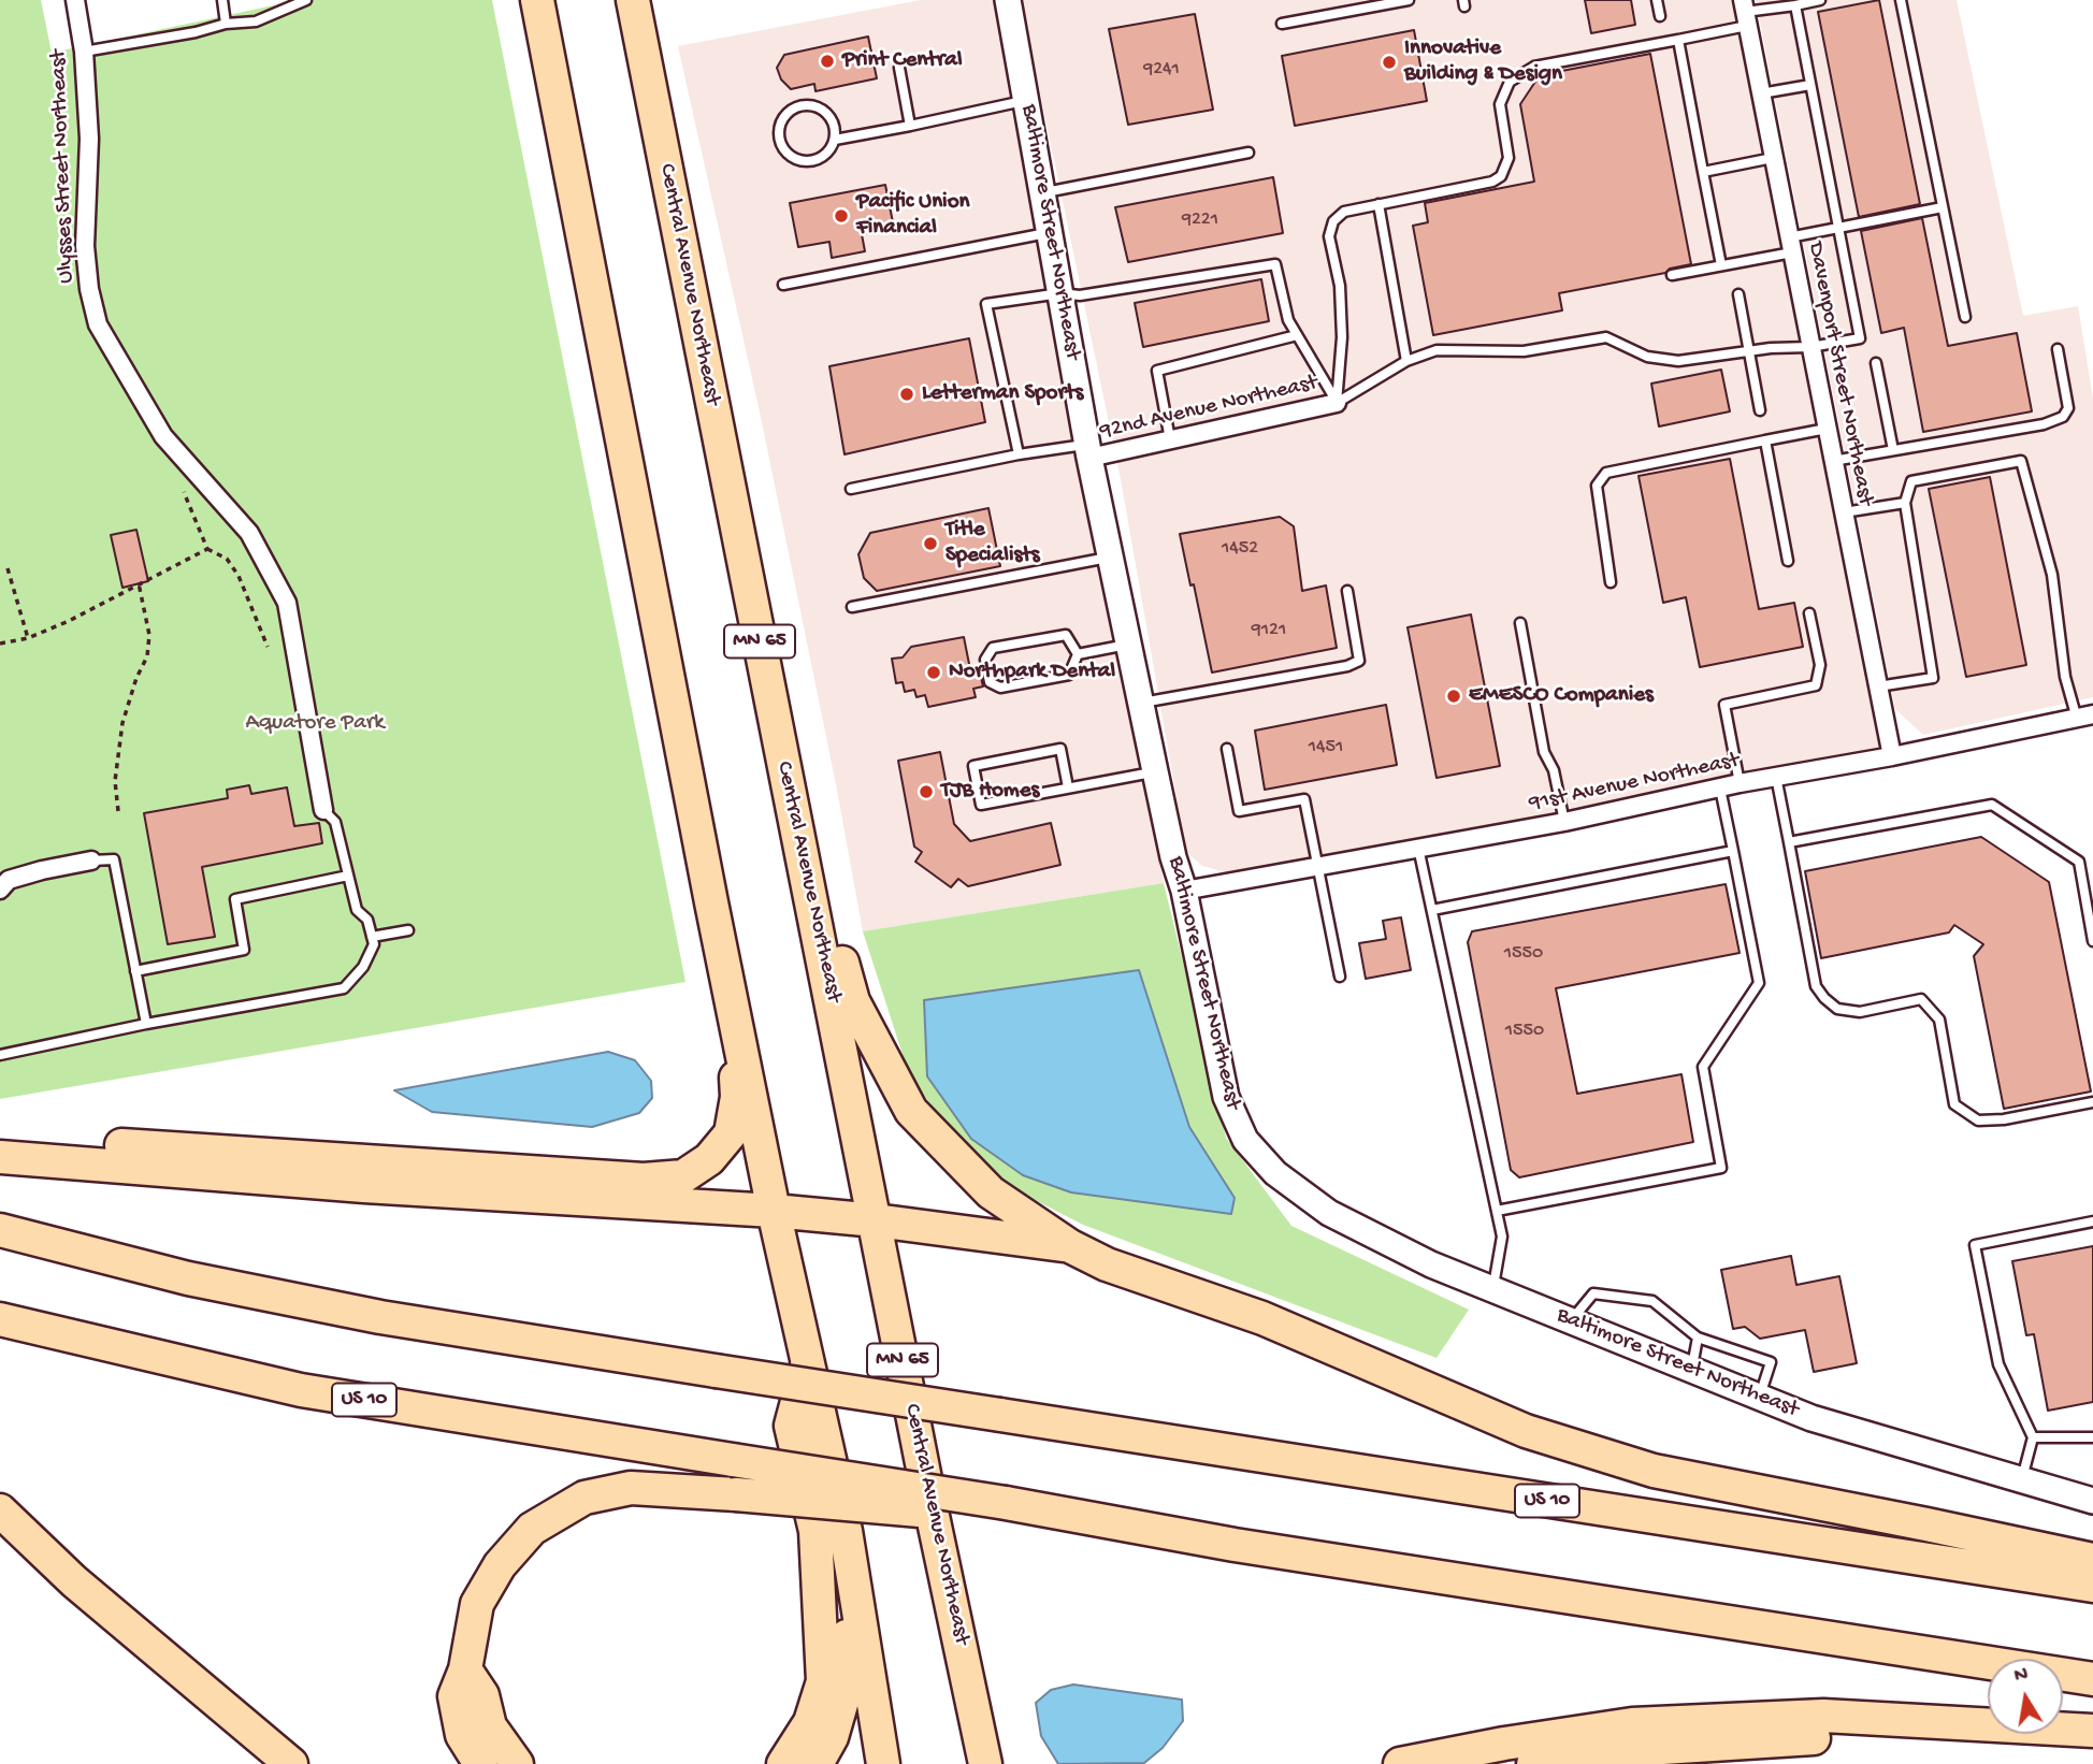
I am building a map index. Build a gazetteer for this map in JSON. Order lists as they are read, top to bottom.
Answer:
{
  "streets": {
    "highway": ["Central Avenue Northeast", "MN 65", "US 10"],
    "street": [
      "Ulysses Street Northeast",
      "Baltimore Street Northeast",
      "Davenport Street Northeast",
      "92nd Avenue Northeast",
      "91st Avenue Northeast"
    ]
  },
  "crossings": [
    ["Baltimore Street Northeast", "92nd Avenue Northeast"],
    ["Baltimore Street Northeast", "91st Avenue Northeast"],
    ["Davenport Street Northeast", "91st Avenue Northeast"]
  ],
  "parks": ["Aquatore Park"],
  "places": [
    "Print Central",
    "Innovative Building & Design",
    "Pacific Union Financial",
    "Letterman Sports",
    "Title Specialists",
    "Northpark Dental",
    "EMESCO Companies",
    "TJB Homes"
  ],
  "house_numbers": [
    "9241",
    "9221",
    "1452",
    "9121",
    "1451",
    "1550",
    "1550"
  ],
  "north": "top"
}
